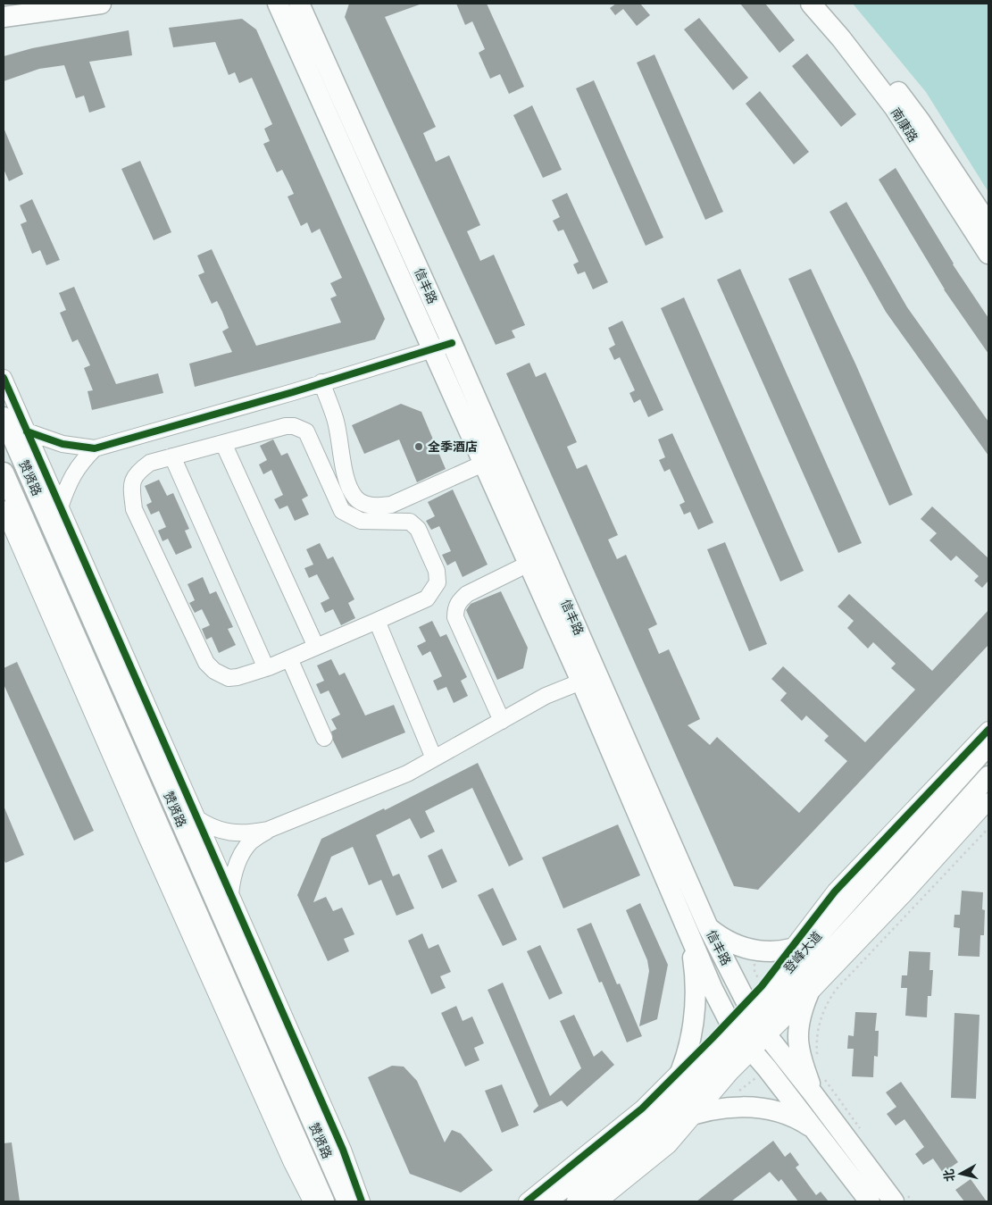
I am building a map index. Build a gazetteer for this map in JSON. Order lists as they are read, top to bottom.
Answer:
{
  "streets": {
    "main road": [
      "南康路",
      "信丰路",
      "赞贤路",
      "登峰大道"
    ]
  },
  "crossings": [
    ["信丰路", "登峰大道"]
  ],
  "places": ["全季酒店"],
  "north": "left"
}
